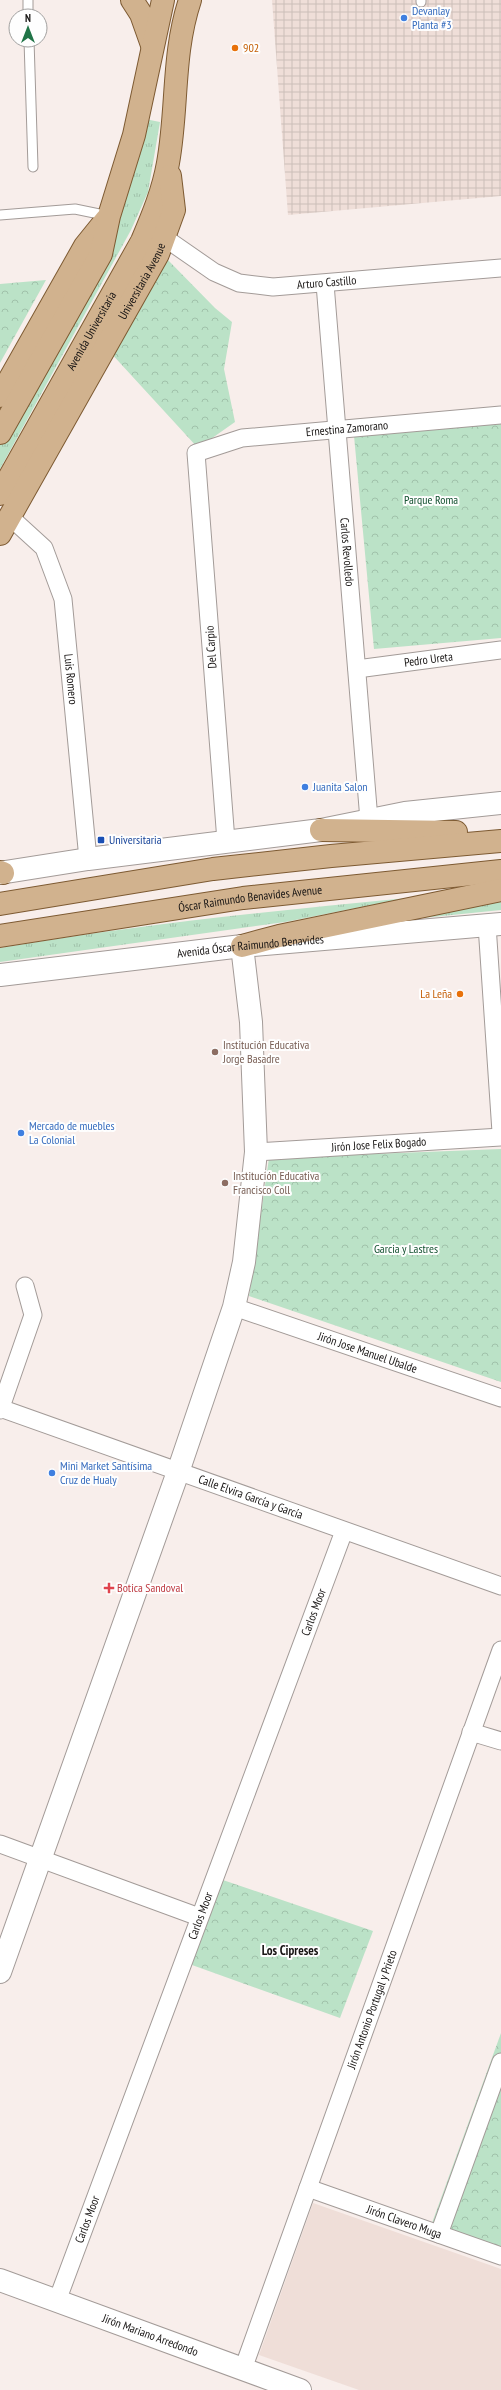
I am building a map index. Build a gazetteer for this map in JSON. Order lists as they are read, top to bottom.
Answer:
{
  "streets": {
    "main road": ["Universitaria Avenue", "Avenida Universitaria", "Óscar Raimundo Benavides Avenue"],
    "street": [
      "Arturo Castillo",
      "Ernestina Zamorano",
      "Carlos Revolledo",
      "Del Carpio",
      "Pedro Ureta",
      "Luis Romero",
      "Avenida Óscar Raimundo Benavides",
      "Jirón Jose Felix Bogado",
      "Jirón Jose Manuel Ubalde",
      "Calle Elvira García y García",
      "Carlos Moor",
      "Jirón Antonio Portugal y Prieto",
      "Jirón Clavero Muga",
      "Jirón Mariano Arredondo"
    ]
  },
  "crossings": [
    ["Universitaria Avenue", "Arturo Castillo"],
    ["Universitaria Avenue", "Avenida Universitaria"],
    ["Universitaria Avenue", "Luis Romero"],
    ["Arturo Castillo", "Carlos Revolledo"],
    ["Ernestina Zamorano", "Carlos Revolledo"],
    ["Ernestina Zamorano", "Del Carpio"],
    ["Carlos Revolledo", "Pedro Ureta"],
    ["Calle Elvira García y García", "Carlos Moor"],
    ["Carlos Moor", "Jirón Mariano Arredondo"],
    ["Jirón Antonio Portugal y Prieto", "Jirón Clavero Muga"],
    ["Jirón Antonio Portugal y Prieto", "Jirón Mariano Arredondo"]
  ],
  "districts": ["Los Cipreses"],
  "parks": ["Parque Roma", "Garcia y Lastres"],
  "places": {
    "other": [
      "Devanlay Planta #3",
      "902",
      "Juanita Salon",
      "La Leña",
      "Institución Educativa Jorge Basadre",
      "Mercado de muebles La Colonial",
      "Institución Educativa Francisco Coll",
      "Mini Market Santísima Cruz de Hualy"
    ],
    "transit": ["Universitaria"],
    "health": ["Botica Sandoval"]
  },
  "north": "top"
}
